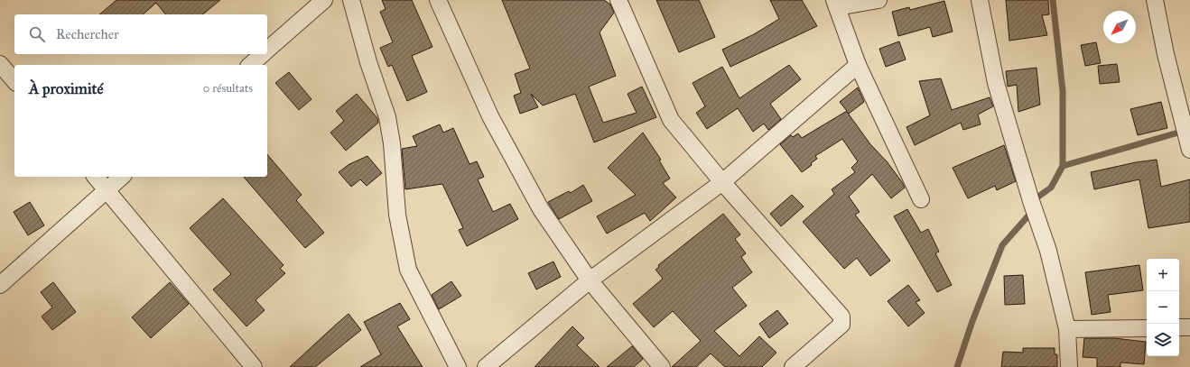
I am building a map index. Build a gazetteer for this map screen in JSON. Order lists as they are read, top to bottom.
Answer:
{
  "north": "bottom left",
  "page": {
    "search": "Rechercher",
    "heading": ["À proximité", "0 résultats"],
    "map_buttons": ["+", "−"]
  }
}
